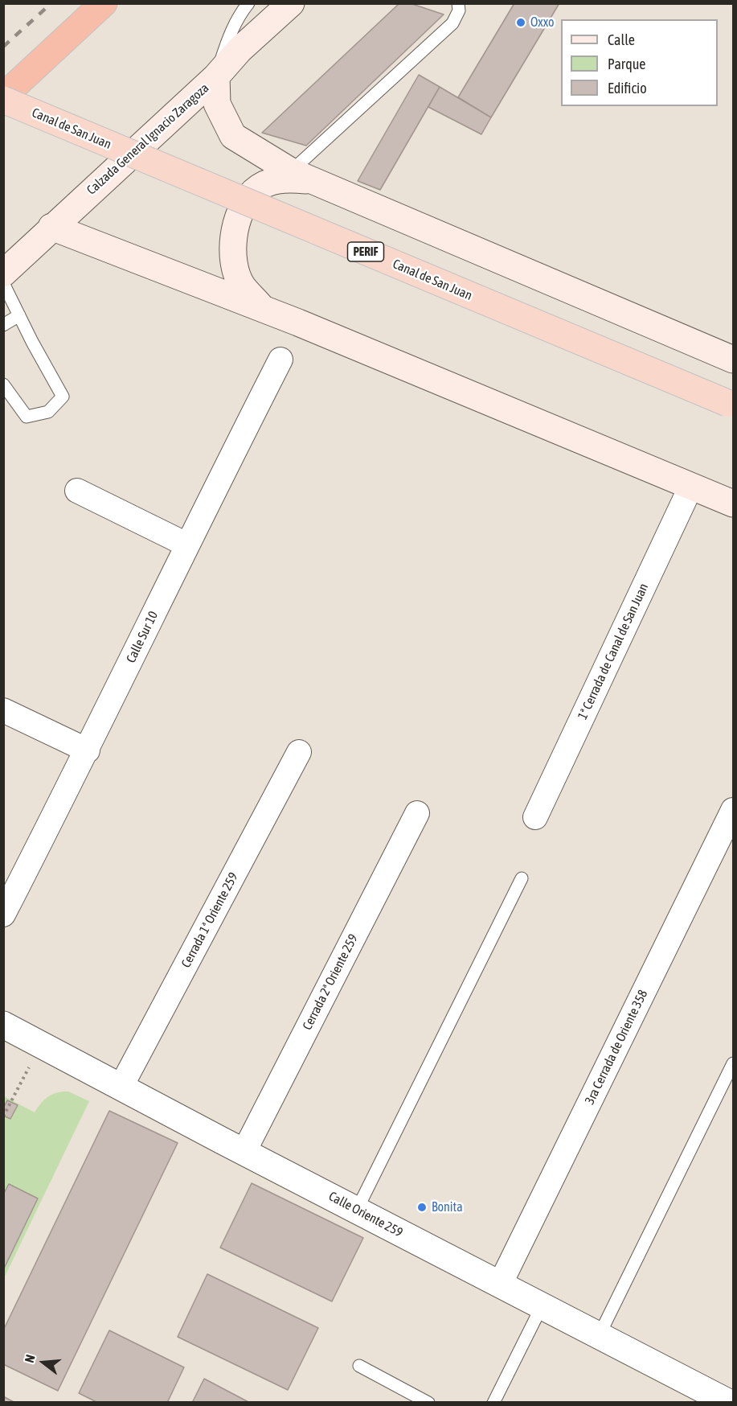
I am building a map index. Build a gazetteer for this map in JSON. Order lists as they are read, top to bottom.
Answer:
{
  "streets": {
    "main road": ["Canal de San Juan", "Calzada General Ignacio Zaragoza", "PERIF"],
    "street": [
      "Calle Sur 10",
      "1ª Cerrada de Canal de San Juan",
      "Cerrada 1ª Oriente 259",
      "Cerrada 2ª Oriente 259",
      "3ra Cerrada de Oriente 358",
      "Calle Oriente 259"
    ]
  },
  "crossings": [
    ["Cerrada 1ª Oriente 259", "Calle Oriente 259"],
    ["Cerrada 2ª Oriente 259", "Calle Oriente 259"],
    ["3ra Cerrada de Oriente 358", "Calle Oriente 259"]
  ],
  "places": ["Oxxo", "Bonita"],
  "legend": ["Calle", "Parque", "Edificio"],
  "north": "left"
}
